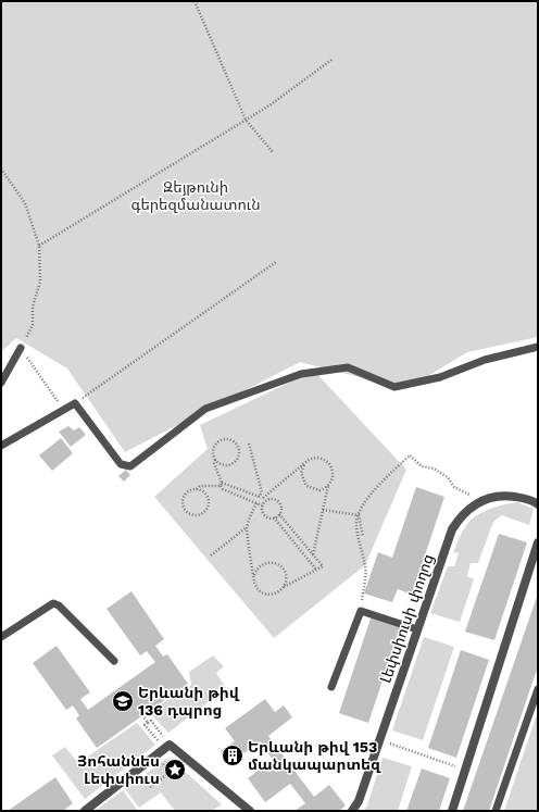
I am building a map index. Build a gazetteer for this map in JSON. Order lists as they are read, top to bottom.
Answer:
{
  "streets": {
    "street": ["Լեփսիուսի փողոց"]
  },
  "parks": ["Զեյթունի գերեզմանատուն"],
  "places": {
    "school or university": ["Երևանի թիվ 136 դպրոց"],
    "building": ["Երևանի թիվ 153 մանկապարտեզ"],
    "place": ["Յոհաննես Լեփսիուս"]
  }
}
